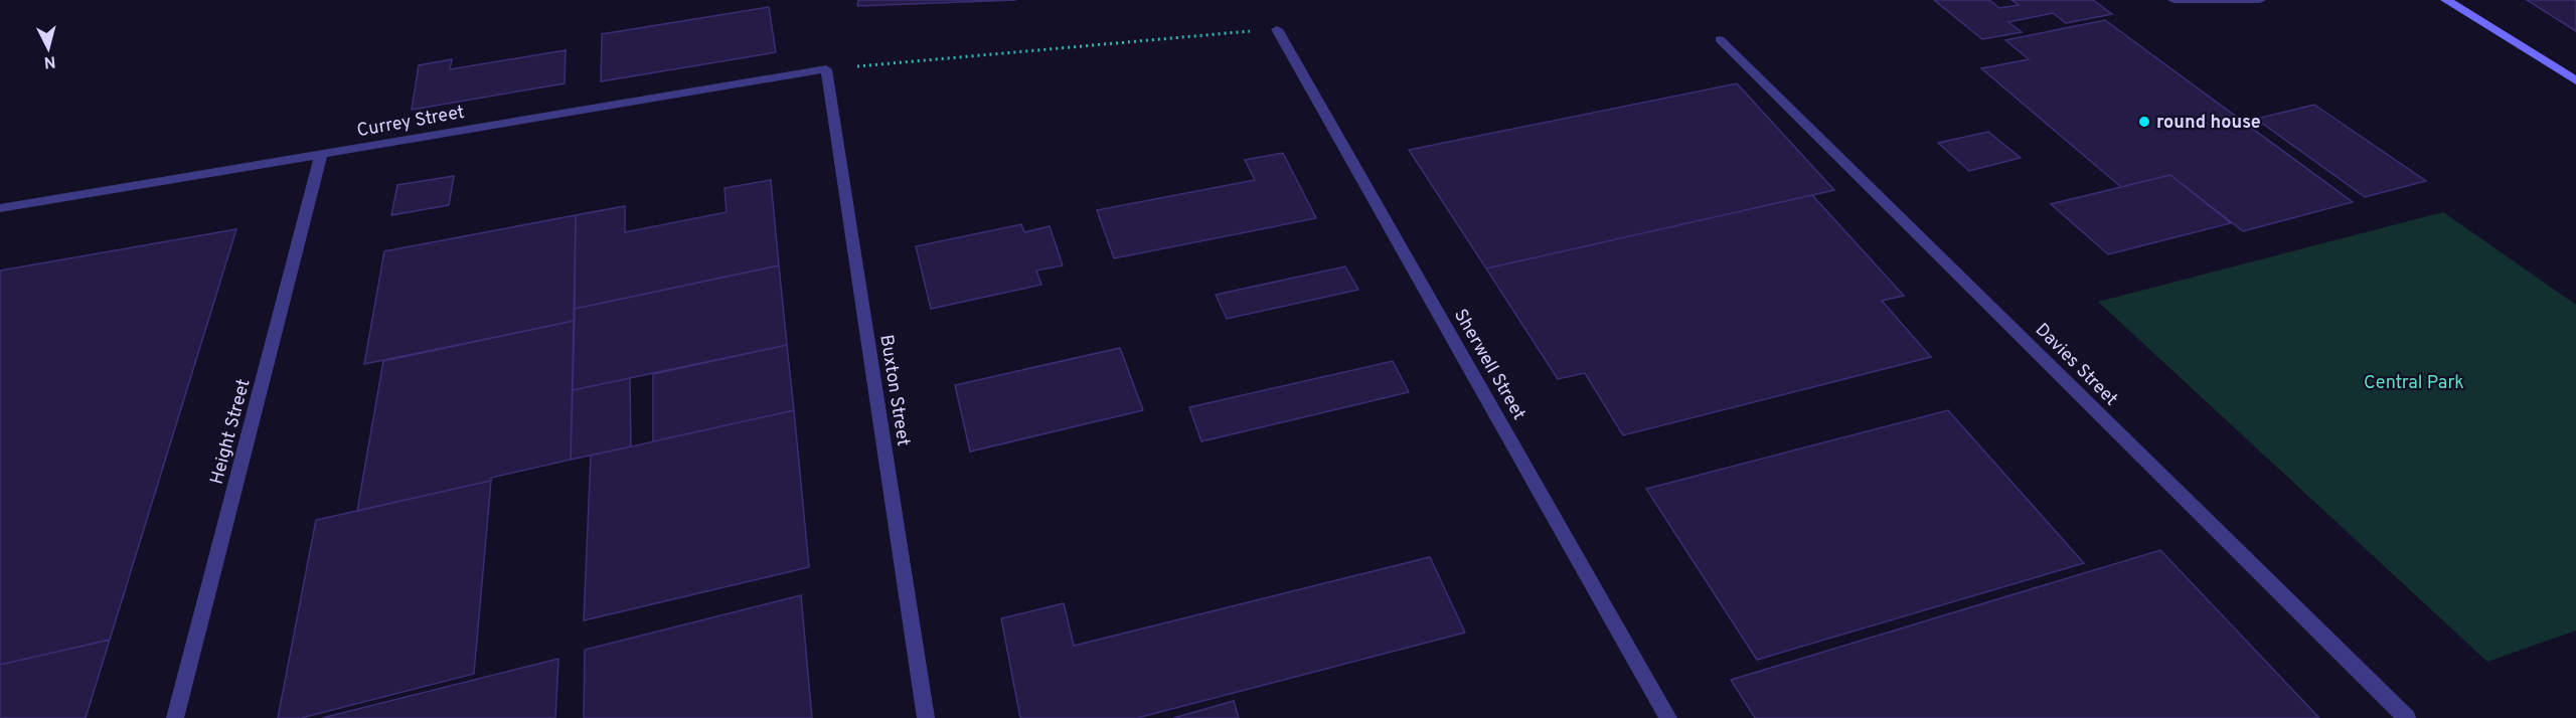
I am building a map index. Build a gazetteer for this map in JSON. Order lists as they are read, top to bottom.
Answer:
{
  "streets": {
    "street": [
      "Currey Street",
      "Sherwell Street",
      "Davies Street",
      "Buxton Street",
      "Height Street"
    ]
  },
  "crossings": [
    ["Currey Street", "Buxton Street"],
    ["Currey Street", "Height Street"]
  ],
  "parks": ["Central Park"],
  "places": ["round house"],
  "north": "bottom"
}
